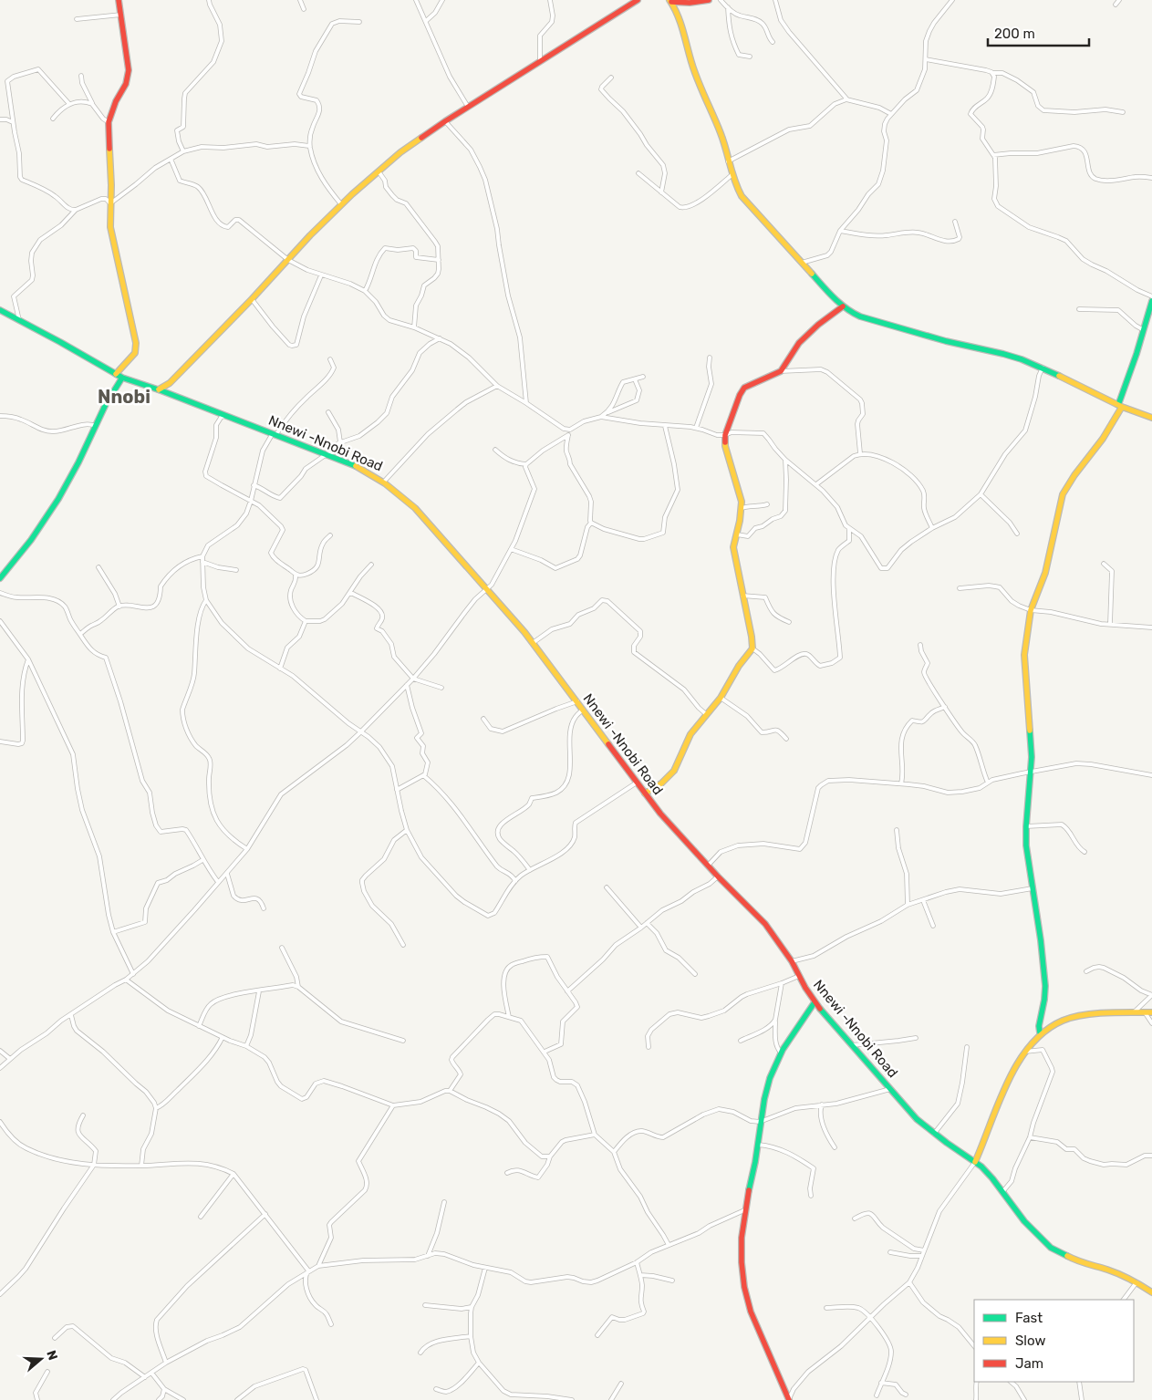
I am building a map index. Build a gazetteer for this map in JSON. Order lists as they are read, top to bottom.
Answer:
{
  "streets": {
    "main road": ["Nnewi -Nnobi Road"]
  },
  "districts": ["Nnobi"],
  "legend": ["Fast", "Slow", "Jam"],
  "scale_bar": "200 m",
  "north": "right"
}
